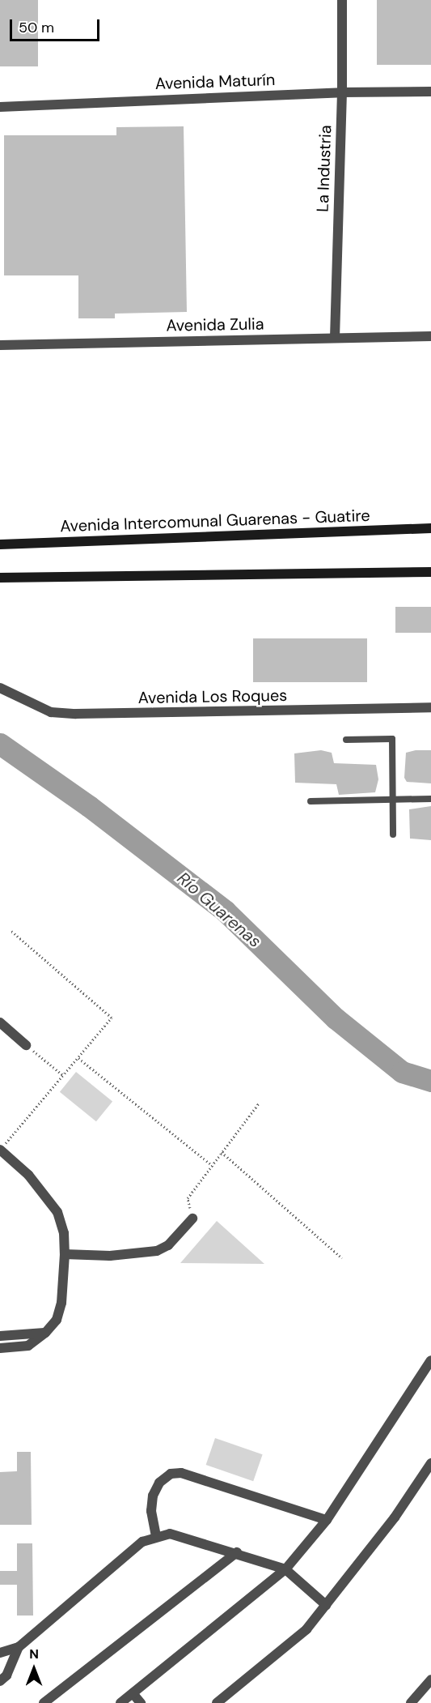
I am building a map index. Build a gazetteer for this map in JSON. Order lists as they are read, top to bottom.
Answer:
{
  "streets": {
    "main road": ["Avenida Intercomunal Guarenas - Guatire"],
    "street": [
      "Avenida Maturín",
      "La Industria",
      "Avenida Zulia",
      "Avenida Los Roques"
    ]
  },
  "crossings": [
    ["Avenida Maturín", "La Industria"],
    ["La Industria", "Avenida Zulia"]
  ],
  "water": ["Río Guarenas"],
  "scale_bar": "50 m",
  "north": "top"
}
